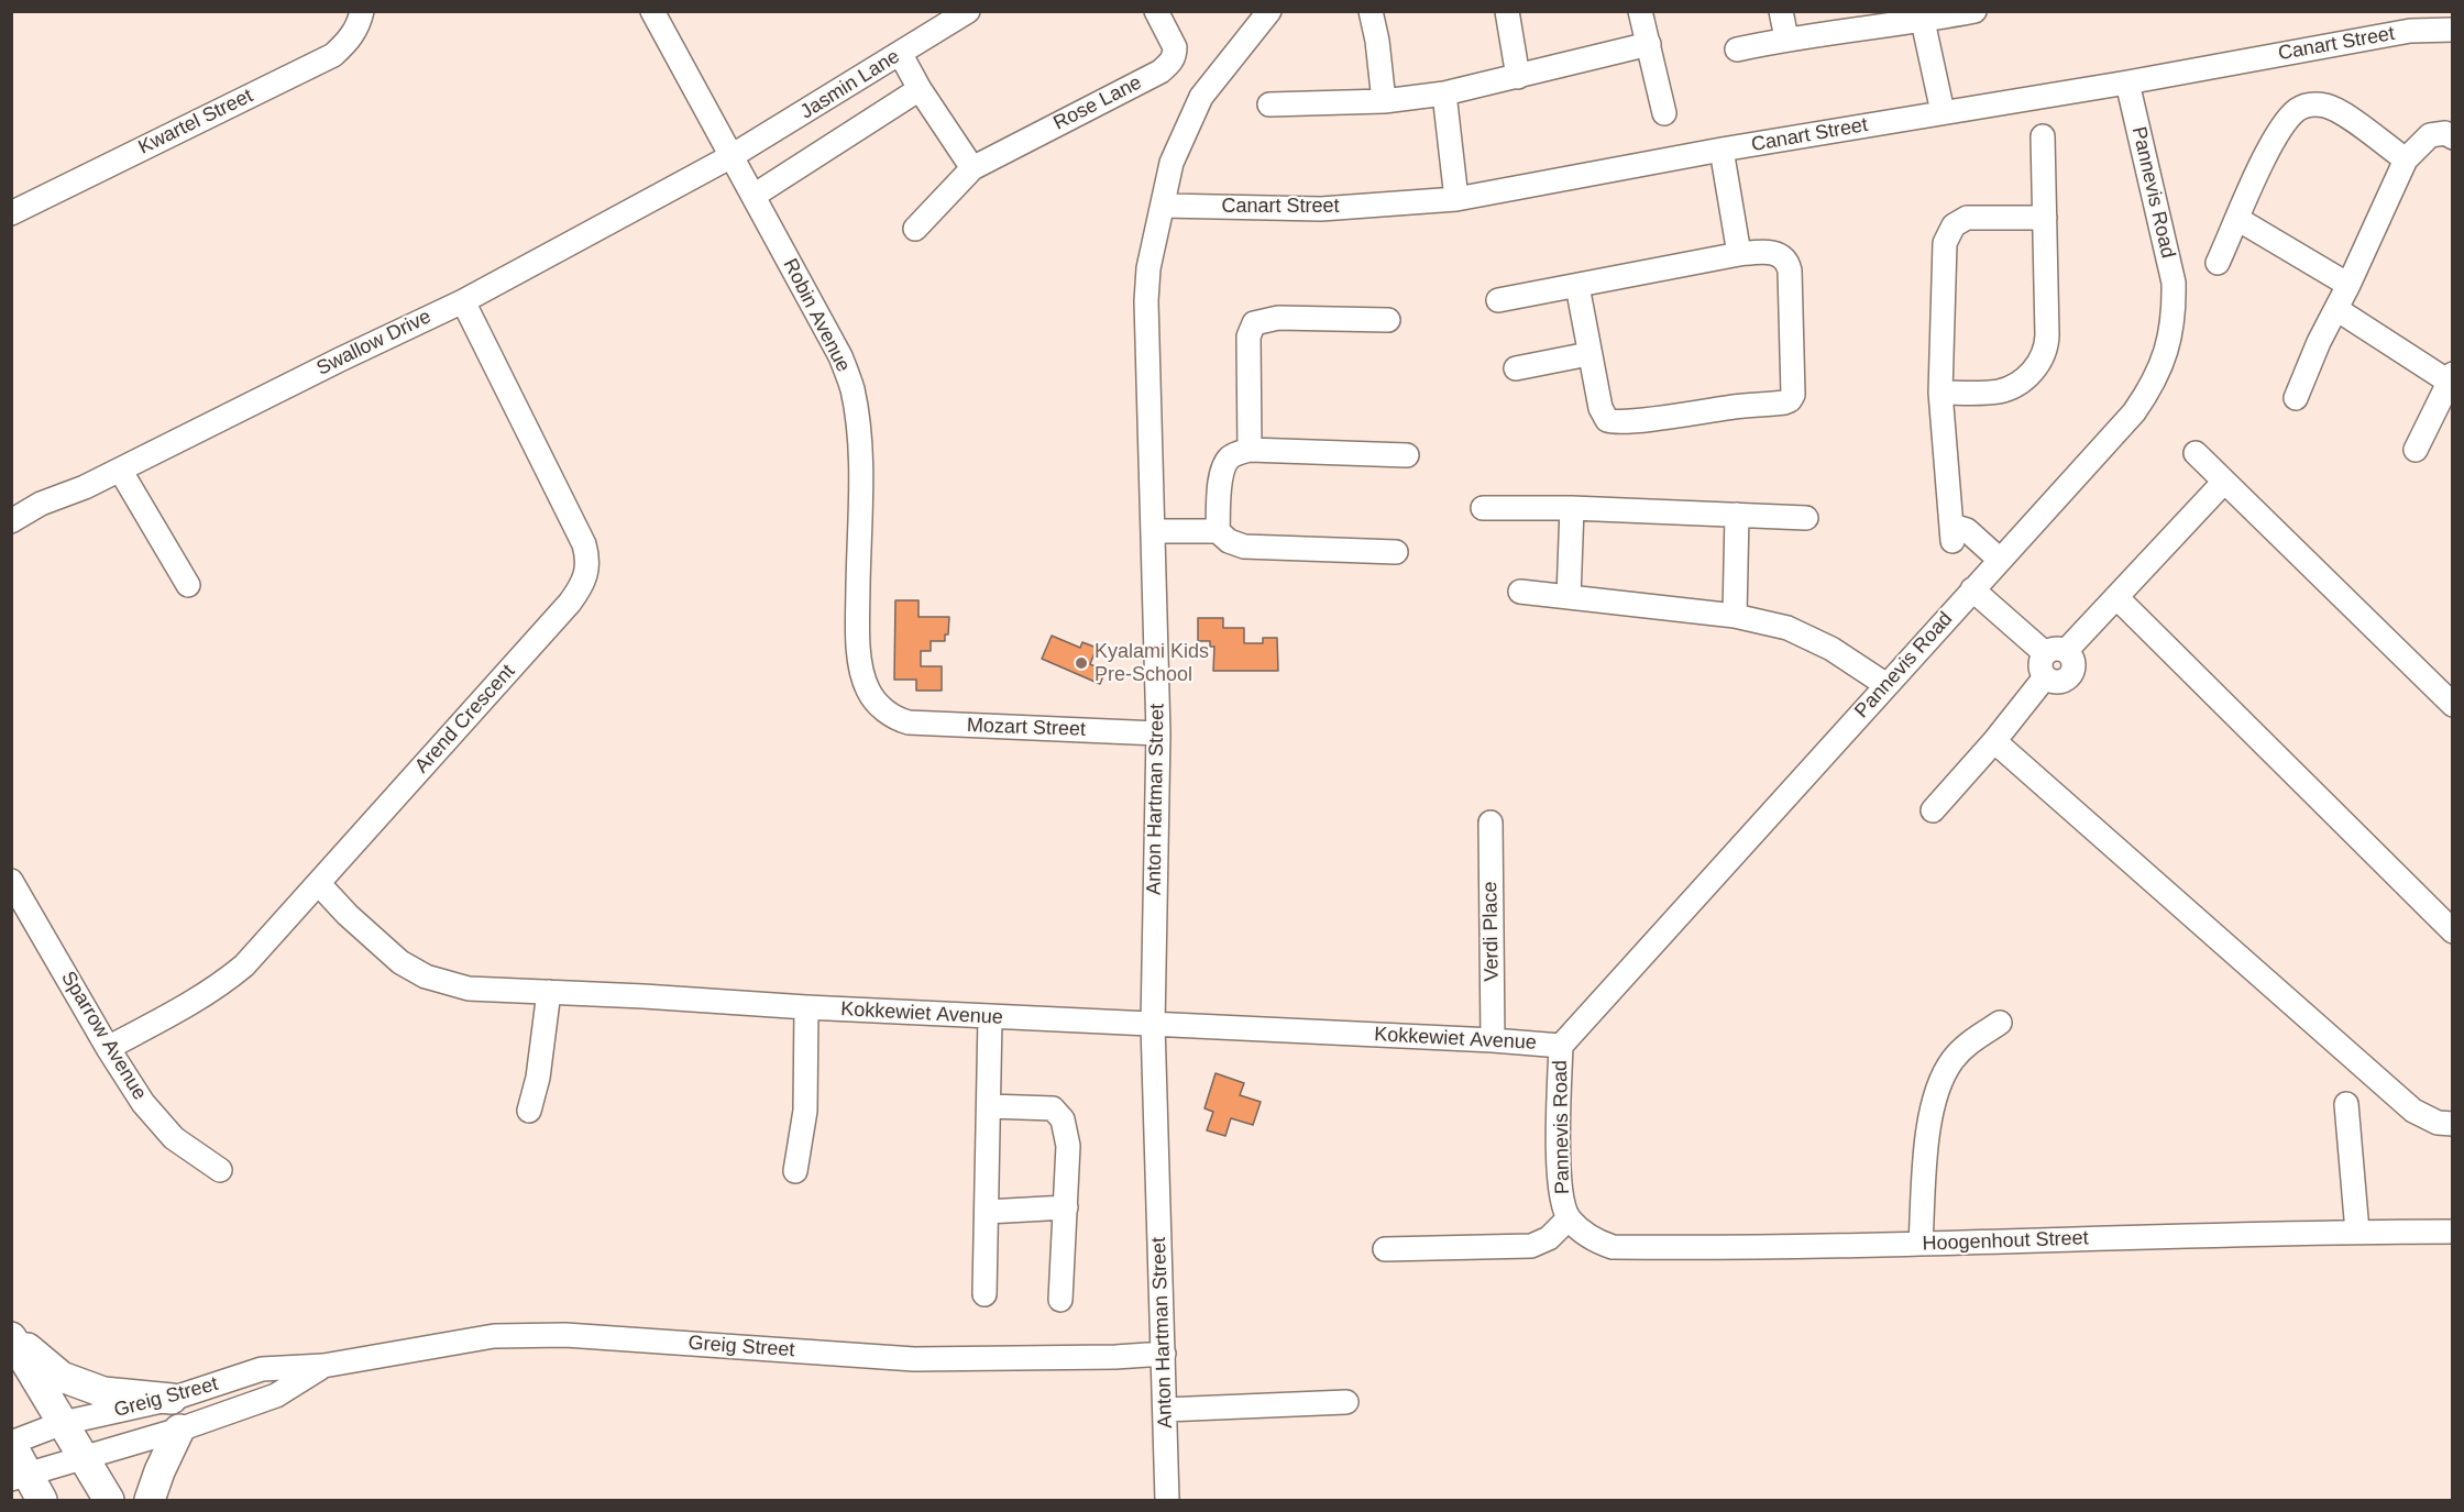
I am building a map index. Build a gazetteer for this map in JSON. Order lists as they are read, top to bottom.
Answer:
{
  "streets": {
    "street": [
      "Canart Street",
      "Jasmin Lane",
      "Rose Lane",
      "Kwartel Street",
      "Pannevis Road",
      "Robin Avenue",
      "Swallow Drive",
      "Arend Crescent",
      "Mozart Street",
      "Anton Hartman Street",
      "Verdi Place",
      "Kokkewiet Avenue",
      "Sparrow Avenue",
      "Hoogenhout Street",
      "Greig Street"
    ]
  },
  "crossings": [
    ["Canart Street", "Pannevis Road"],
    ["Canart Street", "Anton Hartman Street"],
    ["Jasmin Lane", "Robin Avenue"],
    ["Jasmin Lane", "Swallow Drive"],
    ["Pannevis Road", "Kokkewiet Avenue"],
    ["Pannevis Road", "Hoogenhout Street"],
    ["Robin Avenue", "Swallow Drive"],
    ["Robin Avenue", "Mozart Street"],
    ["Swallow Drive", "Arend Crescent"],
    ["Arend Crescent", "Kokkewiet Avenue"],
    ["Arend Crescent", "Sparrow Avenue"],
    ["Mozart Street", "Anton Hartman Street"],
    ["Anton Hartman Street", "Kokkewiet Avenue"],
    ["Anton Hartman Street", "Greig Street"],
    ["Verdi Place", "Kokkewiet Avenue"]
  ],
  "places": ["Kyalami Kids Pre-School"]
}
